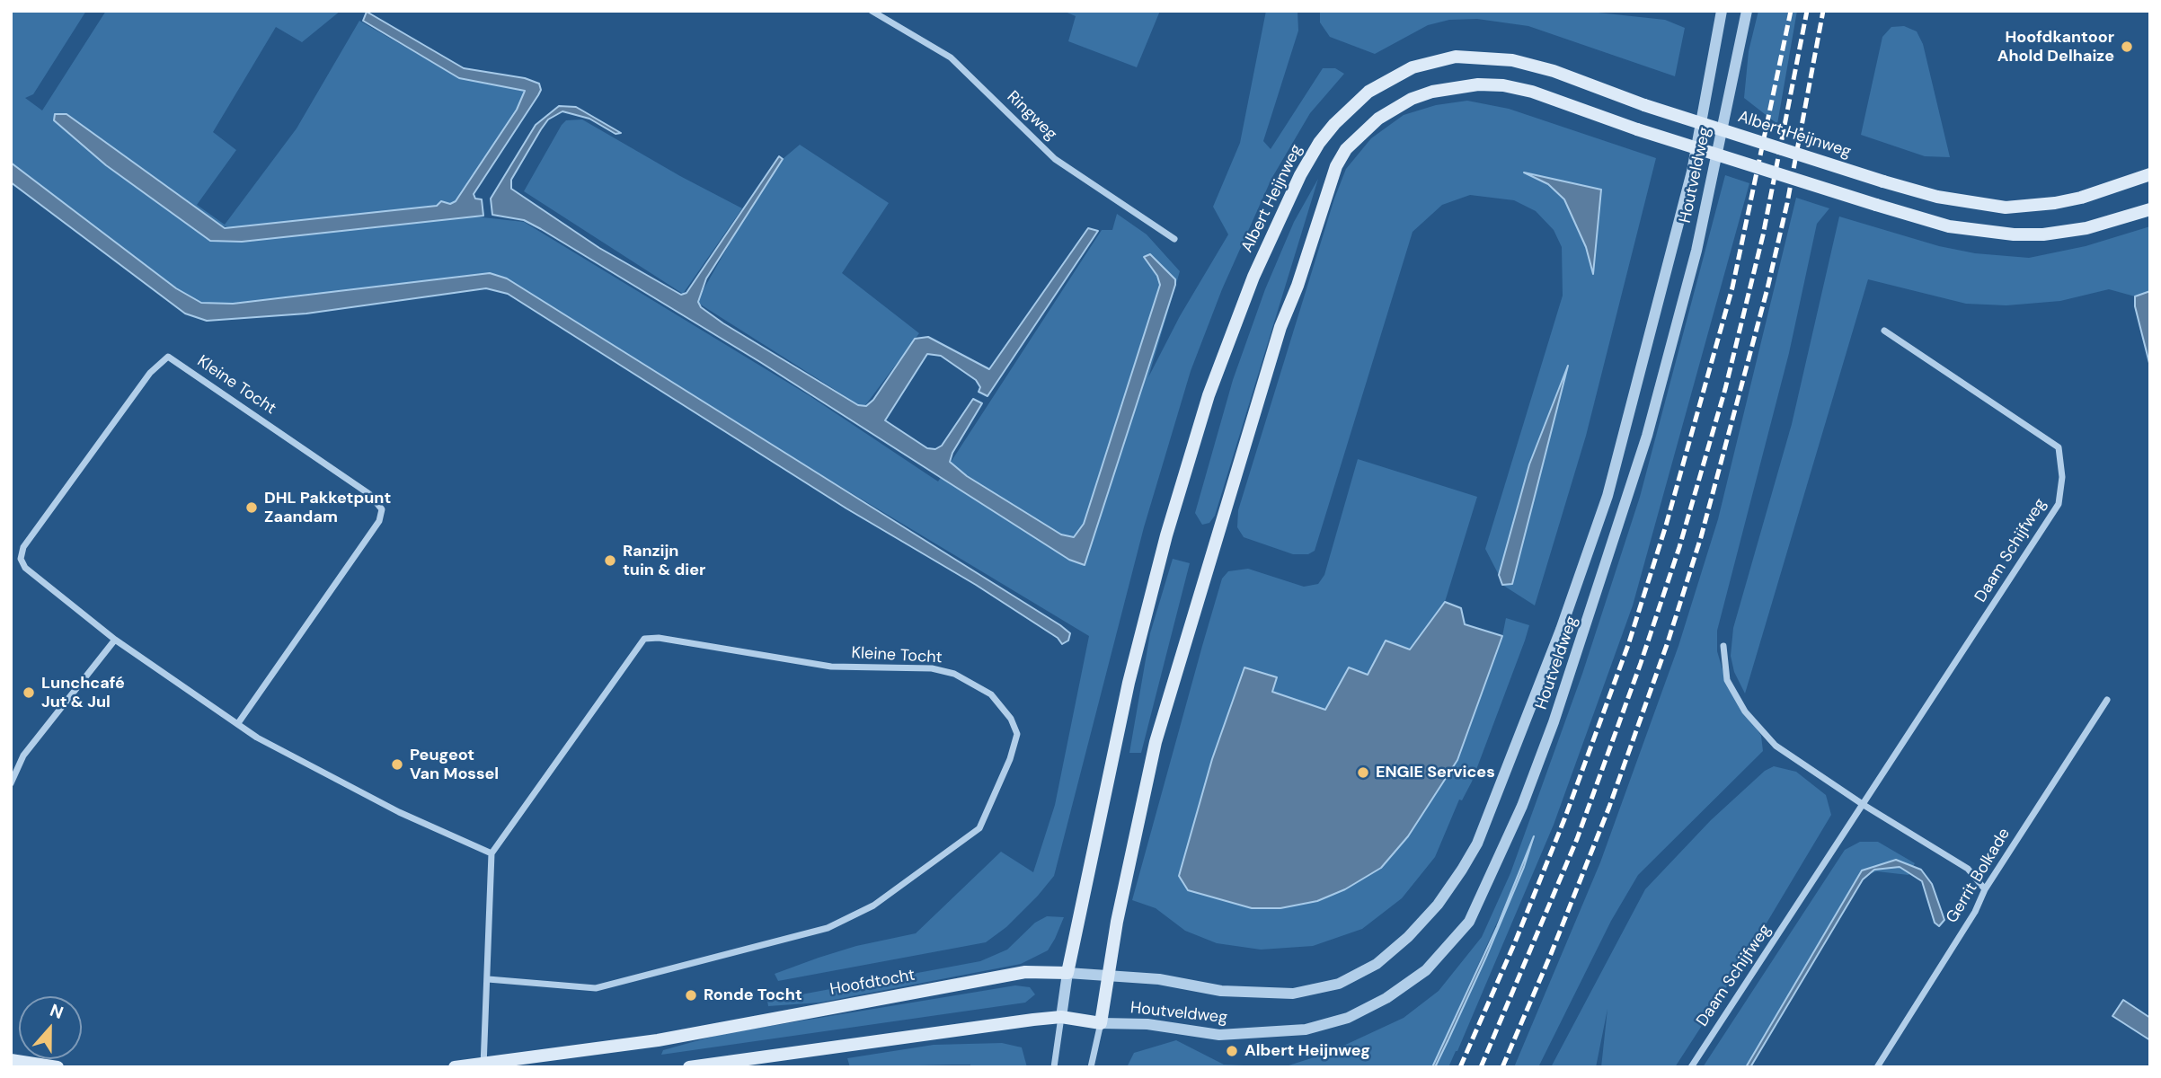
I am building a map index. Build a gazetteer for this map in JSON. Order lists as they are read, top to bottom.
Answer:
{
  "streets": {
    "main road": ["Albert Heijnweg", "Hoofdtocht"],
    "street": [
      "Ringweg",
      "Houtveldweg",
      "Kleine Tocht",
      "Daam Schijfweg",
      "Gerrit Bolkade"
    ]
  },
  "crossings": [
    ["Albert Heijnweg", "Hoofdtocht"],
    ["Houtveldweg", "Hoofdtocht"]
  ],
  "places": [
    "Hoofdkantoor Ahold Delhaize",
    "DHL Pakketpunt Zaandam",
    "Ranzijn tuin & dier",
    "Lunchcafé Jut & Jul",
    "Peugeot Van Mossel",
    "ENGIE Services",
    "Ronde Tocht",
    "Albert Heijnweg"
  ],
  "north": "top"
}
